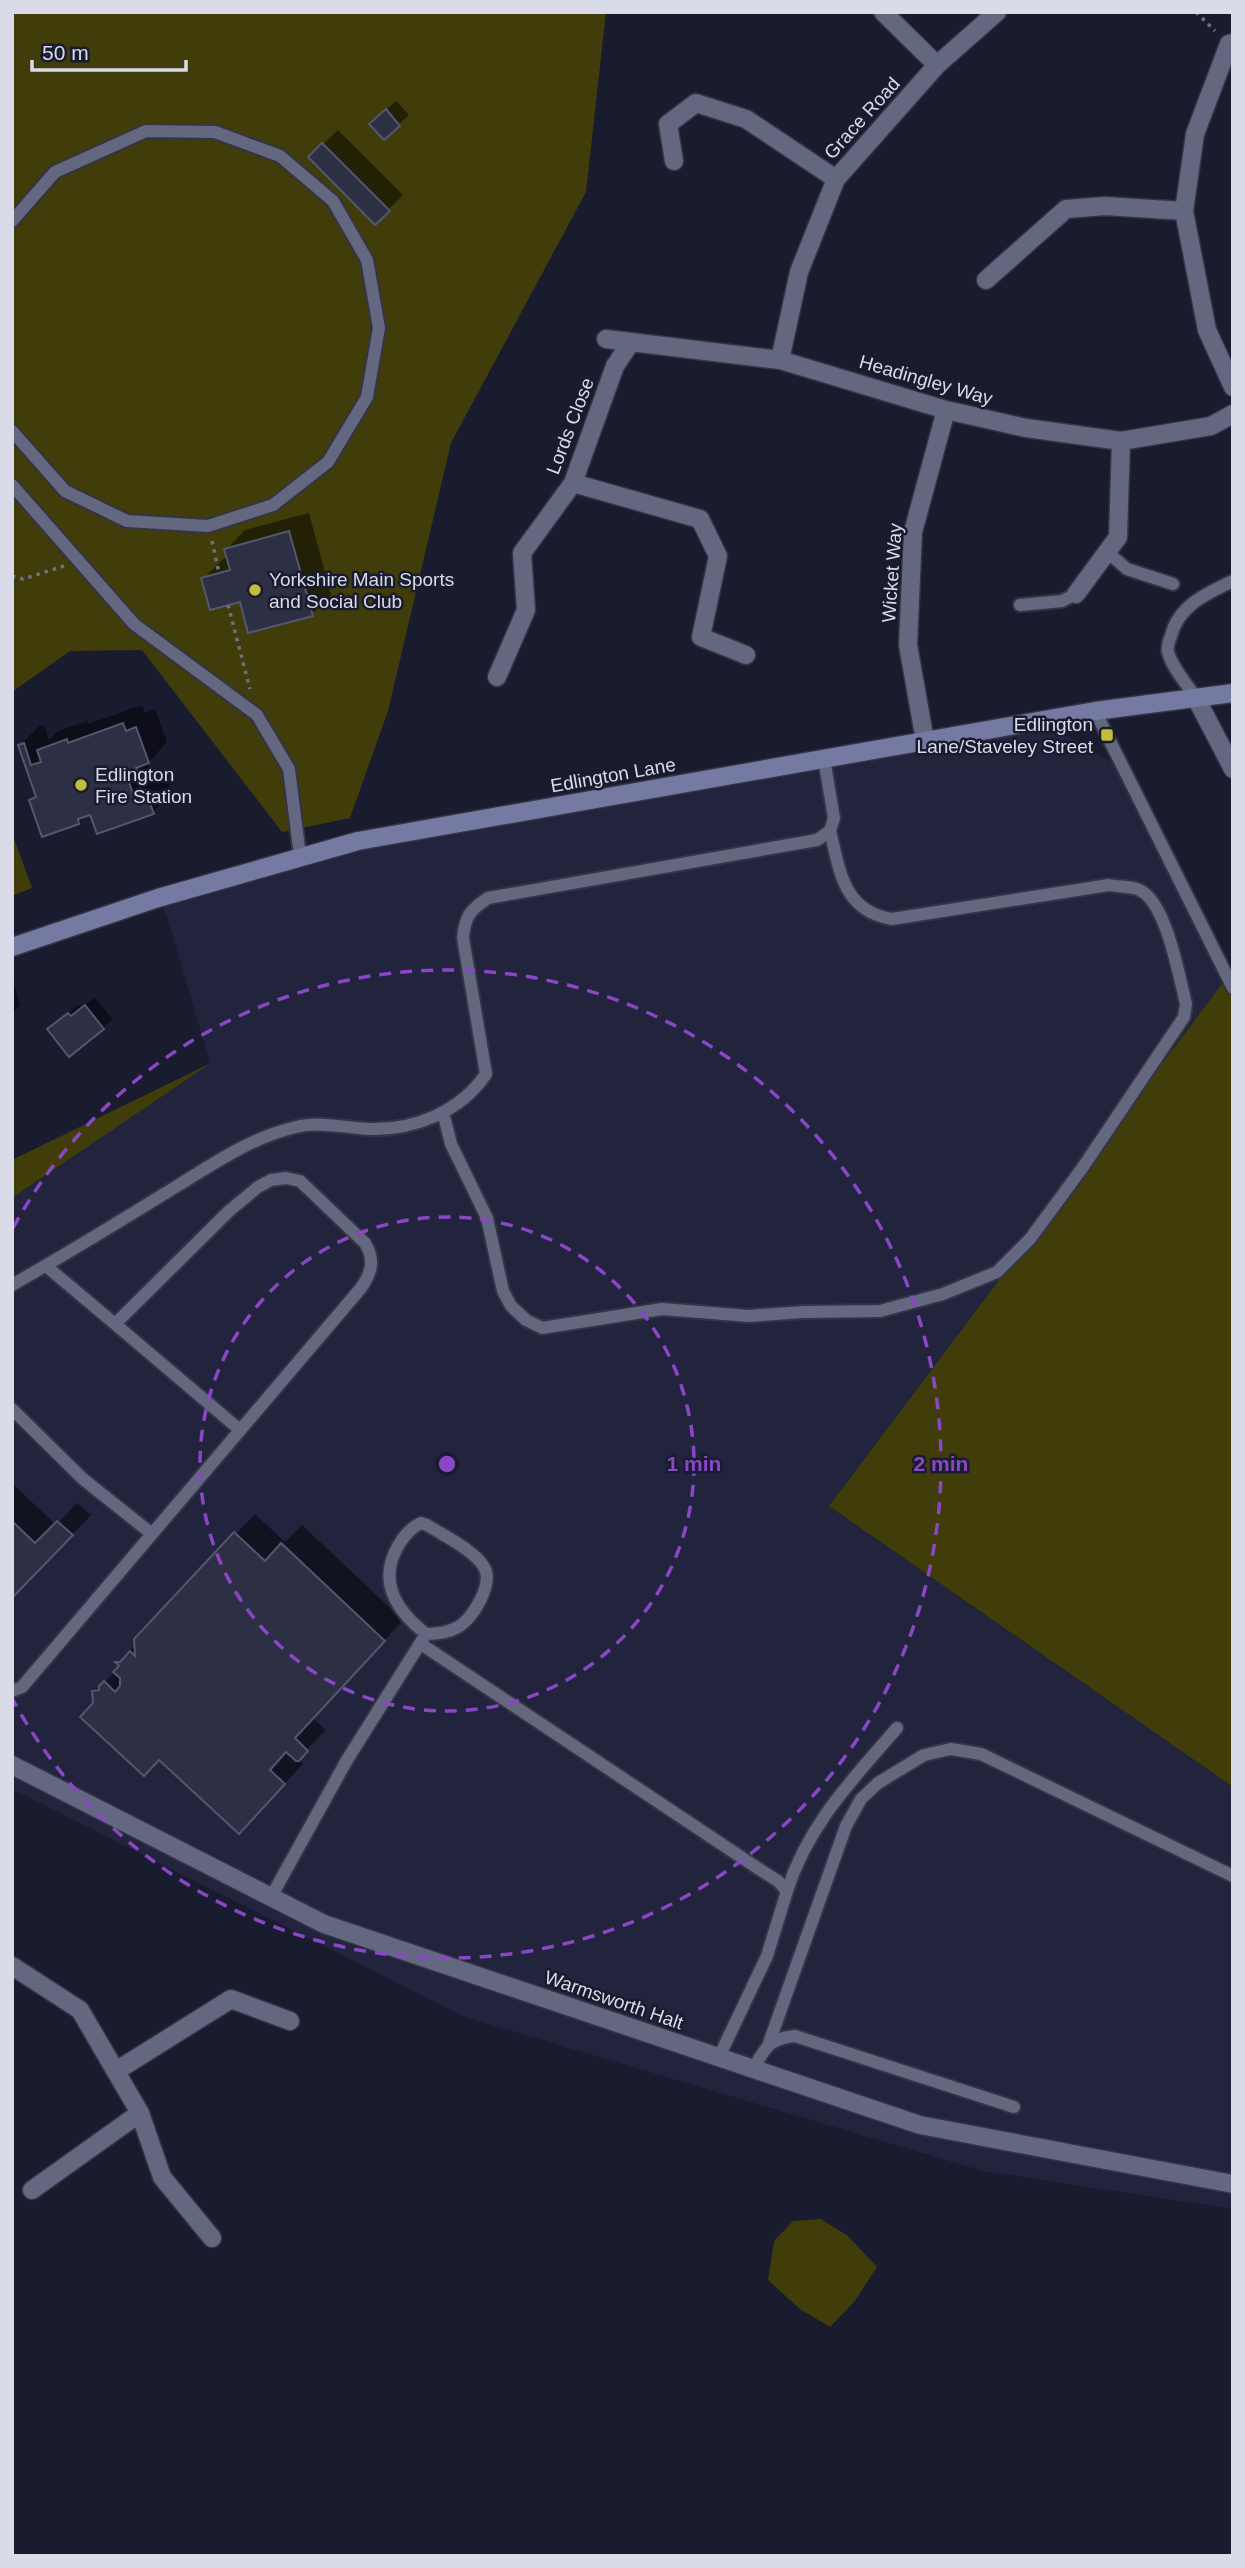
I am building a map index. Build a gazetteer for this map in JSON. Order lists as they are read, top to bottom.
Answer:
{
  "streets": {
    "main road": ["Edlington Lane"],
    "street": [
      "Grace Road",
      "Headingley Way",
      "Lords Close",
      "Wicket Way",
      "Warmsworth Halt"
    ]
  },
  "crossings": [
    ["Grace Road", "Headingley Way"],
    ["Headingley Way", "Lords Close"],
    ["Headingley Way", "Wicket Way"],
    ["Wicket Way", "Edlington Lane"]
  ],
  "places": {
    "other": ["Yorkshire Main Sports and Social Club", "Edlington Fire Station"],
    "transit": ["Edlington Lane/Staveley Street"]
  },
  "scale_bar": "50 m",
  "rings": ["1 min", "2 min"]
}
